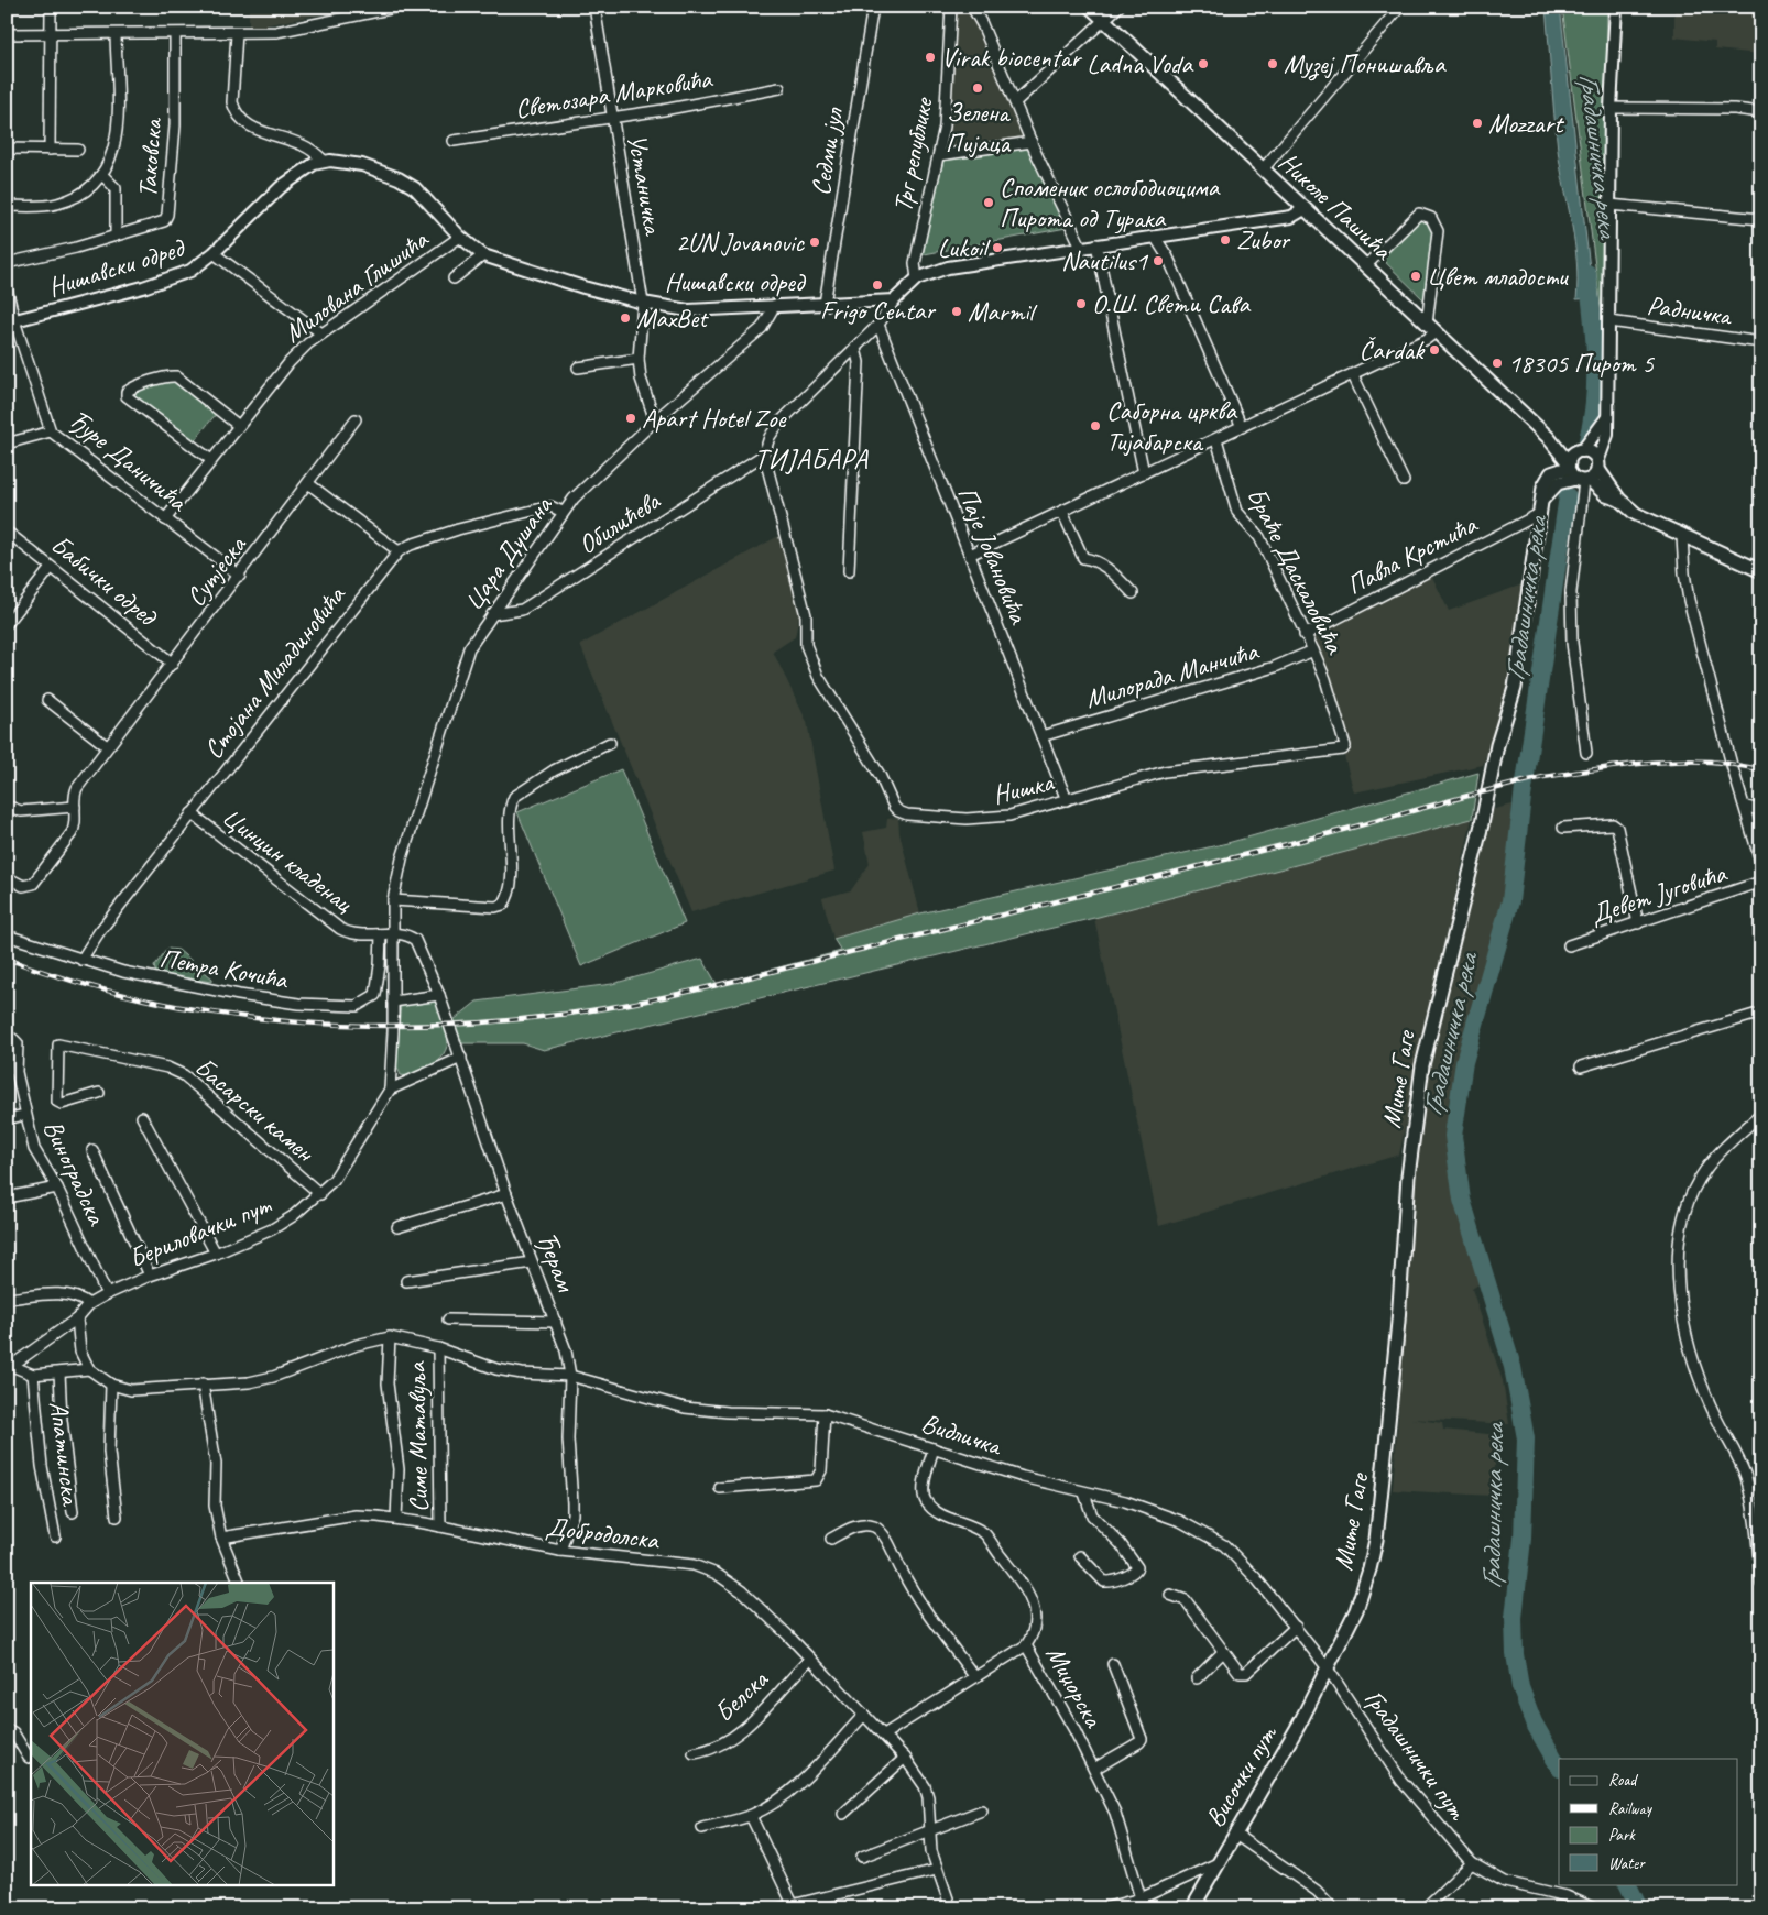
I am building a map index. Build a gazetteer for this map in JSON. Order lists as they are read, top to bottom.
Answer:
{
  "streets": {
    "main road": ["Николе Пашића", "Мите Гаге", "Височки пут"],
    "street": [
      "Светозара Марковића",
      "Седми јул",
      "Трг републике",
      "Таковска",
      "Устаничка",
      "Нишавски одред",
      "Милована Глишића",
      "Радничка",
      "Ђуре Даничића",
      "Обилићева",
      "Цара Душана",
      "Паје Јовановића",
      "Павла Крстића",
      "Браће Даскаловића",
      "Сутјеска",
      "Бабички одред",
      "Стојана Миладиновића",
      "Милорада Манчића",
      "Нишка",
      "Цинцин кладенац",
      "Девет Југовића",
      "Петра Кочића",
      "Басарски камен",
      "Виноградска",
      "Бериловачки пут",
      "Ђерам",
      "Видличка",
      "Симе Матавуља",
      "Апатинска",
      "Добродолска",
      "Миџорска",
      "Белска",
      "Градашнички пут"
    ]
  },
  "crossings": [
    ["Светозара Марковића", "Устаничка"],
    ["Седми јул", "Нишавски одред"],
    ["Устаничка", "Нишавски одред"],
    ["Устаничка", "Цара Душана"],
    ["Нишавски одред", "Милована Глишића"],
    ["Нишавски одред", "Ђуре Даничића"],
    ["Нишавски одред", "Цара Душана"],
    ["Милована Глишића", "Ђуре Даничића"],
    ["Ђуре Даничића", "Сутјеска"],
    ["Обилићева", "Цара Душана"],
    ["Обилићева", "Нишка"],
    ["Цара Душана", "Стојана Миладиновића"],
    ["Цара Душана", "Цинцин кладенац"],
    ["Цара Душана", "Бериловачки пут"],
    ["Паје Јовановића", "Милорада Манчића"],
    ["Паје Јовановића", "Нишка"],
    ["Павла Крстића", "Браће Даскаловића"],
    ["Павла Крстића", "Мите Гаге"],
    ["Браће Даскаловића", "Милорада Манчића"],
    ["Браће Даскаловића", "Нишка"],
    ["Сутјеска", "Бабички одред"],
    ["Стојана Миладиновића", "Цинцин кладенац"],
    ["Стојана Миладиновића", "Петра Кочића"],
    ["Цинцин кладенац", "Петра Кочића"],
    ["Мите Гаге", "Видличка"],
    ["Мите Гаге", "Градашнички пут"],
    ["Мите Гаге", "Височки пут"],
    ["Басарски камен", "Бериловачки пут"],
    ["Виноградска", "Бериловачки пут"],
    ["Ђерам", "Видличка"],
    ["Ђерам", "Добродолска"],
    ["Видличка", "Симе Матавуља"],
    ["Видличка", "Миџорска"],
    ["Видличка", "Градашнички пут"],
    ["Видличка", "Височки пут"],
    ["Симе Матавуља", "Добродолска"],
    ["Добродолска", "Белска"],
    ["Градашнички пут", "Височки пут"]
  ],
  "districts": ["ТИЈАБАРА"],
  "water": ["Градашничка река"],
  "places": [
    "Virak biocentar",
    "Ladna Voda",
    "Музеј Понишавља",
    "Зелена Пијаца",
    "Mozzart",
    "Споменик ослободиоцима Пирота од Турака",
    "Zubor",
    "2UN Jovanovic",
    "Lukoil",
    "Nautilus1",
    "Цвет младости",
    "Frigo Centar",
    "О.Ш. Свети Сава",
    "Marmil",
    "MaxBet",
    "Čardak",
    "18305 Пирот 5",
    "Apart Hotel Zoe",
    "Саборна црква Тијабарска"
  ],
  "legend": [
    "Road",
    "Railway",
    "Park",
    "Water"
  ]
}
